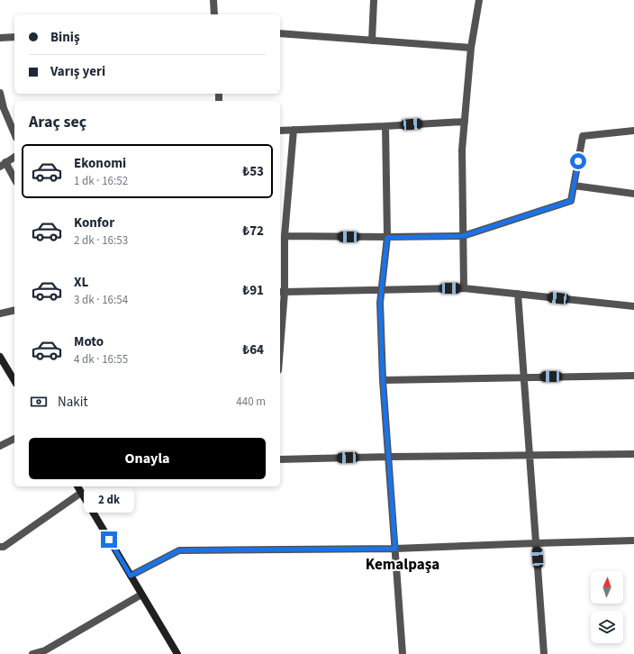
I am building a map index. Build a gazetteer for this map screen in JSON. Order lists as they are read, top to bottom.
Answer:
{
  "districts": ["Kemalpaşa"],
  "north": "top",
  "page": {
    "banner": ["Biniş", "Varış yeri"],
    "heading": "Araç seç",
    "list": [
      {
        "name": "Ekonomi",
        "note": "1 dk · 16:52",
        "value": "₺53"
      },
      {
        "name": "Konfor",
        "note": "2 dk · 16:53",
        "value": "₺72"
      },
      {
        "name": "XL",
        "note": "3 dk · 16:54",
        "value": "₺91"
      },
      {
        "name": "Moto",
        "note": "4 dk · 16:55",
        "value": "₺64"
      }
    ],
    "pay": ["Nakit", "440 m"],
    "buttons": "Onayla",
    "bubble": "2 dk"
  }
}
